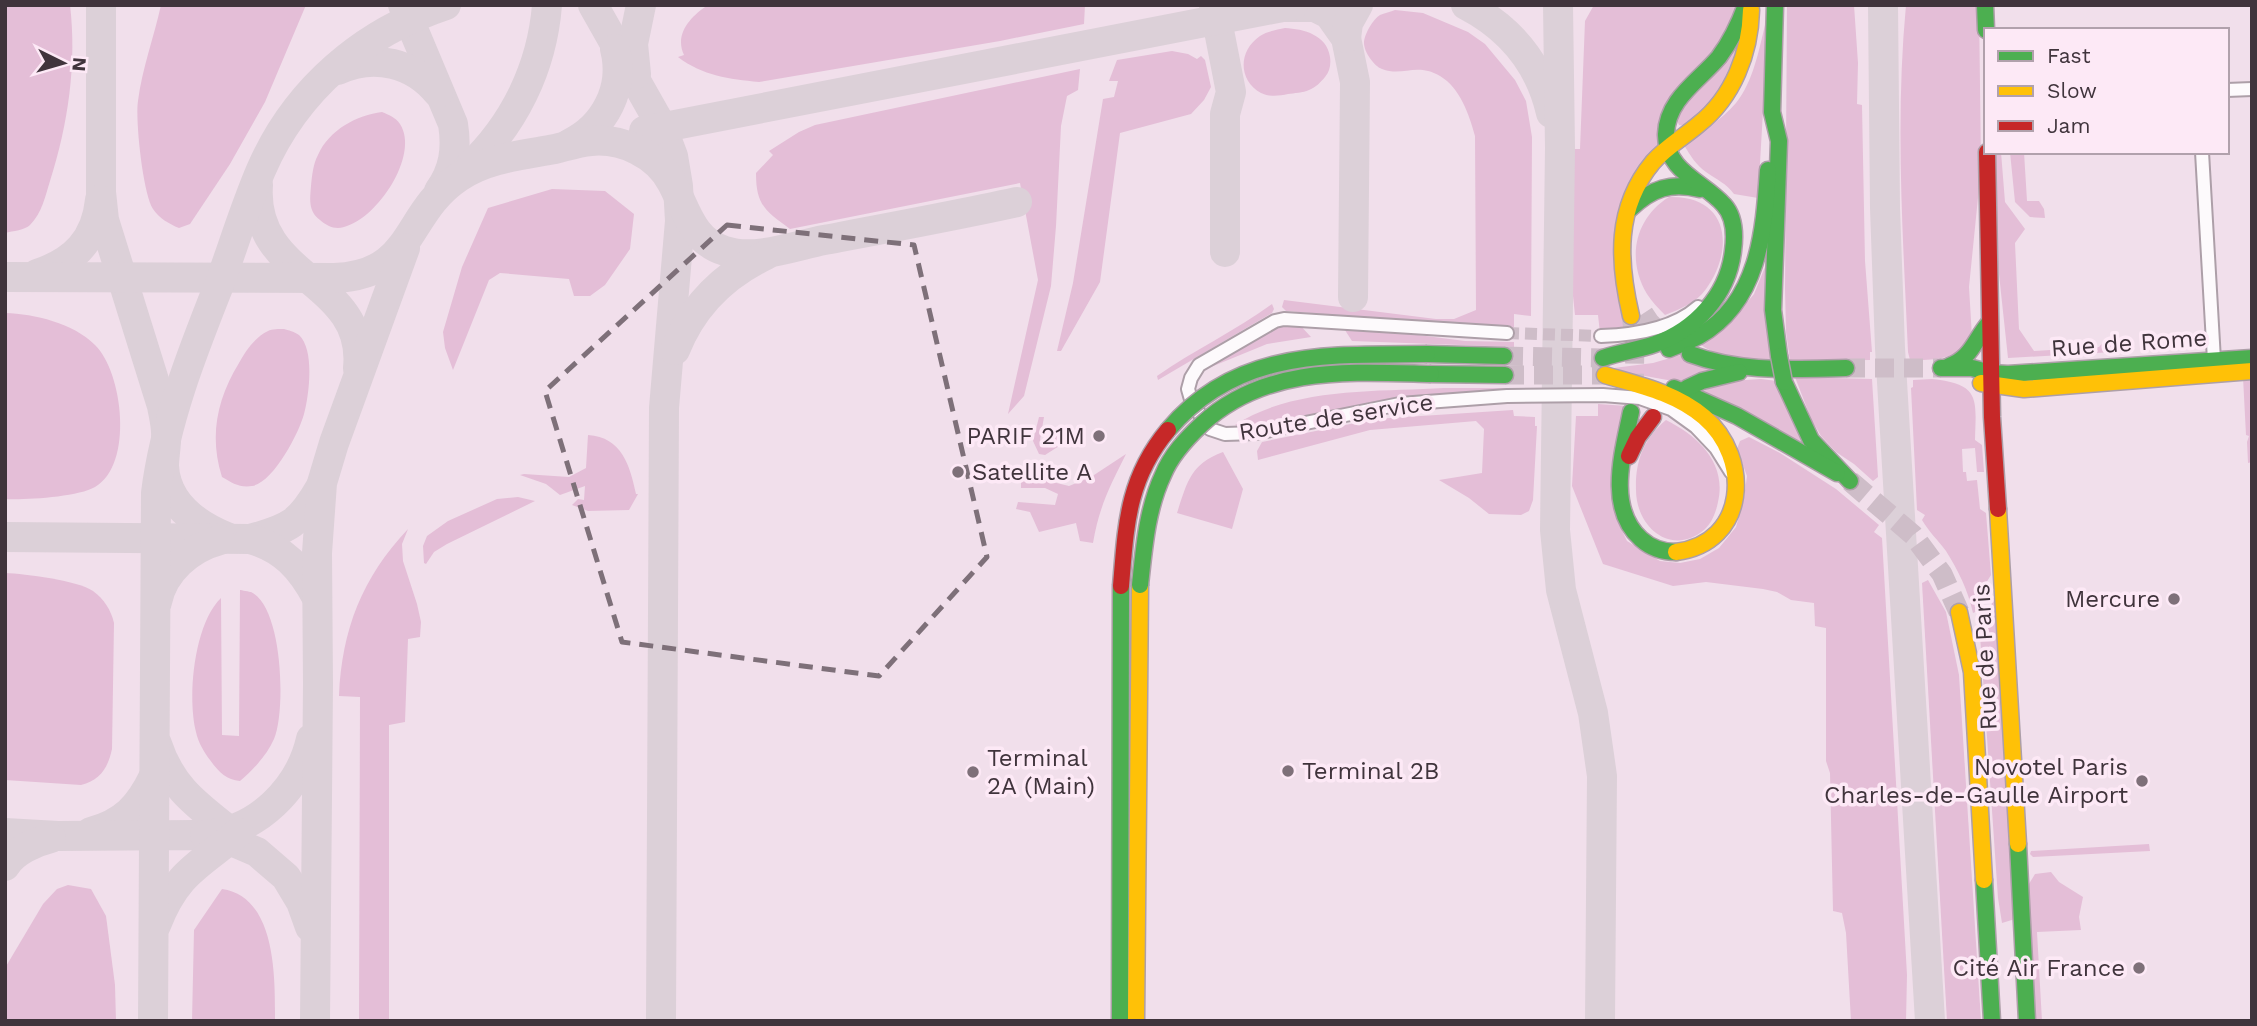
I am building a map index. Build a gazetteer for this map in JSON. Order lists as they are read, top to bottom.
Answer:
{
  "streets": {
    "main road": ["Rue de Rome", "Rue de Paris"],
    "street": ["Route de service"]
  },
  "crossings": [
    ["Rue de Rome", "Rue de Paris"]
  ],
  "places": [
    "PARIF 21M",
    "Satellite A",
    "Mercure",
    "Terminal 2B",
    "Terminal 2A (Main)",
    "Novotel Paris Charles-de-Gaulle Airport",
    "Cité Air France"
  ],
  "legend": ["Fast", "Slow", "Jam"],
  "north": "right"
}
